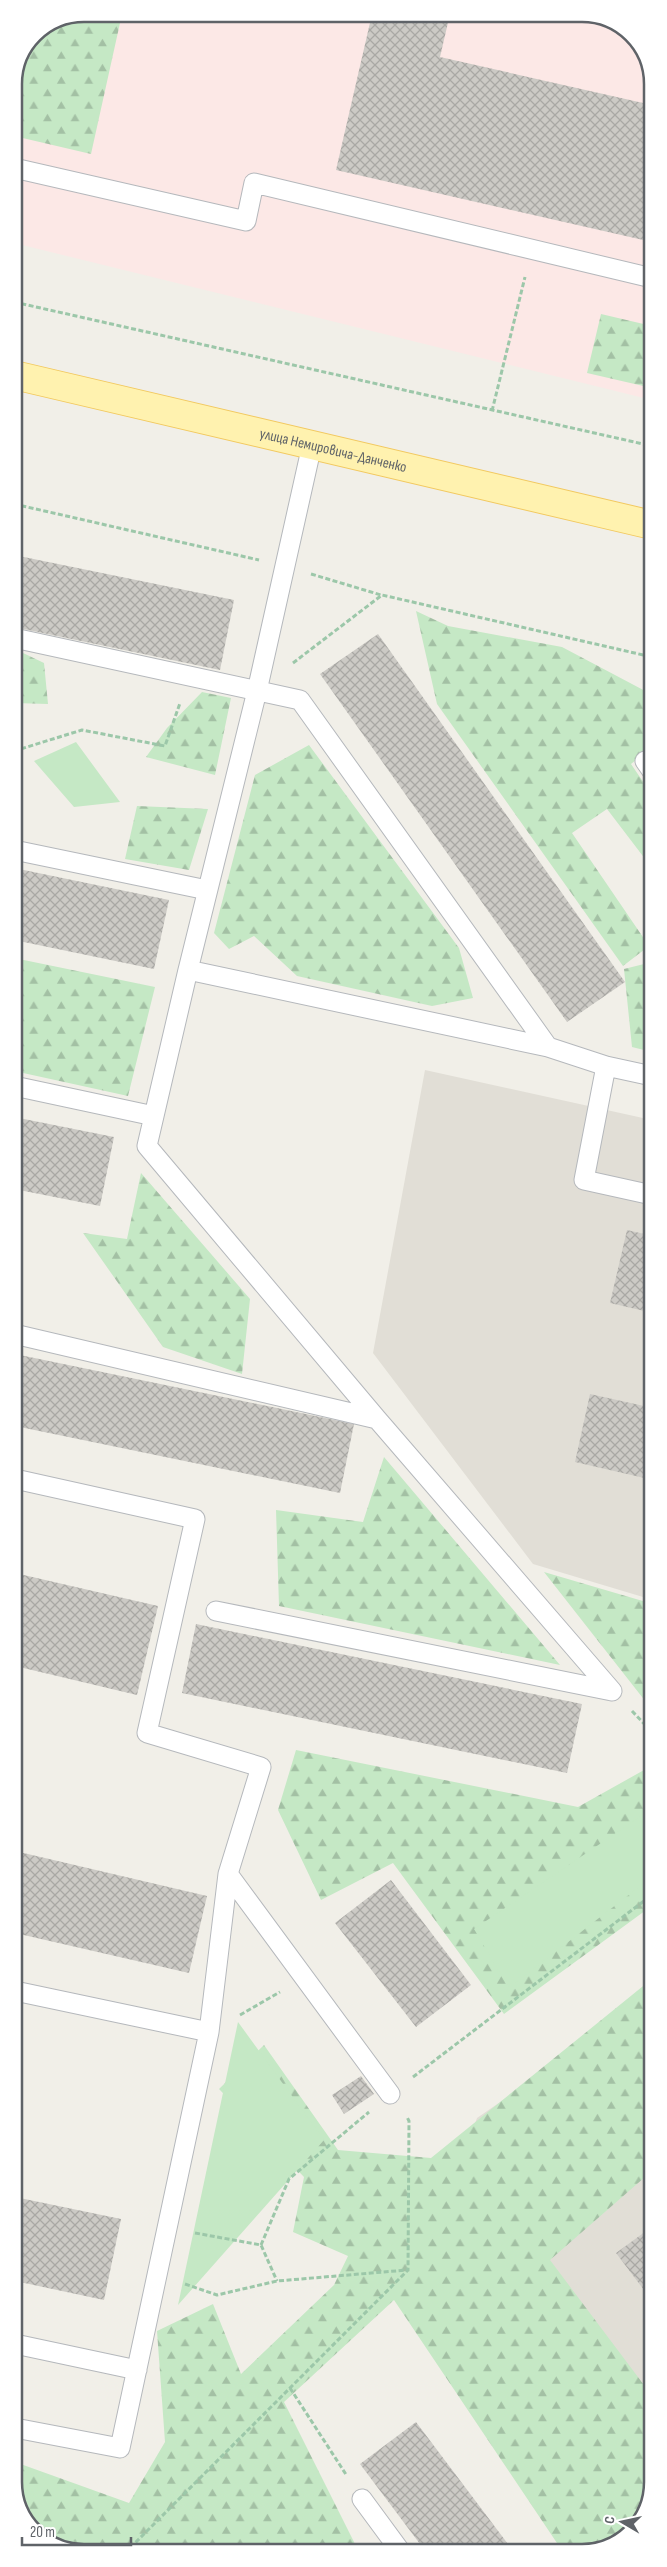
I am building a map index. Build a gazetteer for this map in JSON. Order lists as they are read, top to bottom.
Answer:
{
  "streets": {
    "main road": ["улица Немировича-Данченко"]
  },
  "scale_bar": "20 m",
  "north": "left"
}
